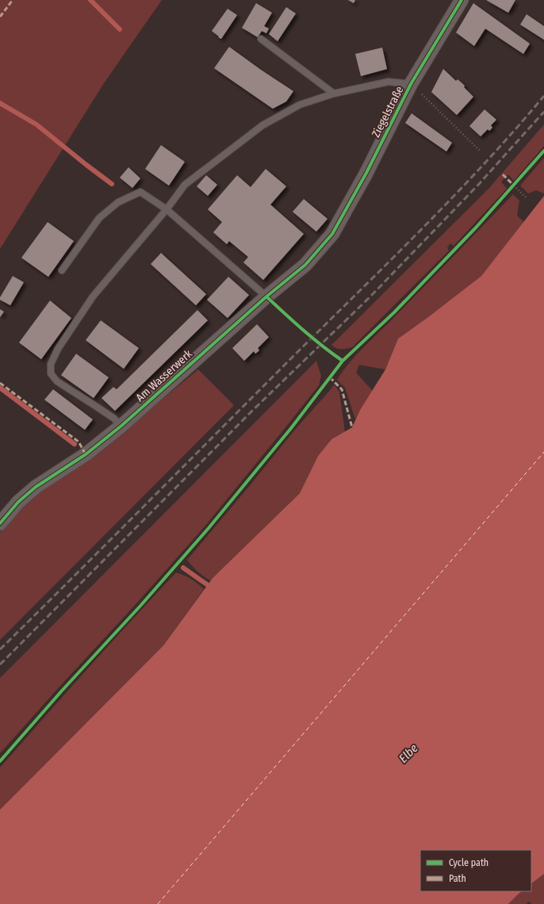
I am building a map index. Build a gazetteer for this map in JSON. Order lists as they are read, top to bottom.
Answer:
{
  "streets": {
    "street": ["Ziegelstraße", "Am Wasserwerk"]
  },
  "crossings": [
    ["Ziegelstraße", "Am Wasserwerk"]
  ],
  "water": ["Elbe"],
  "legend": ["Cycle path", "Path"]
}
